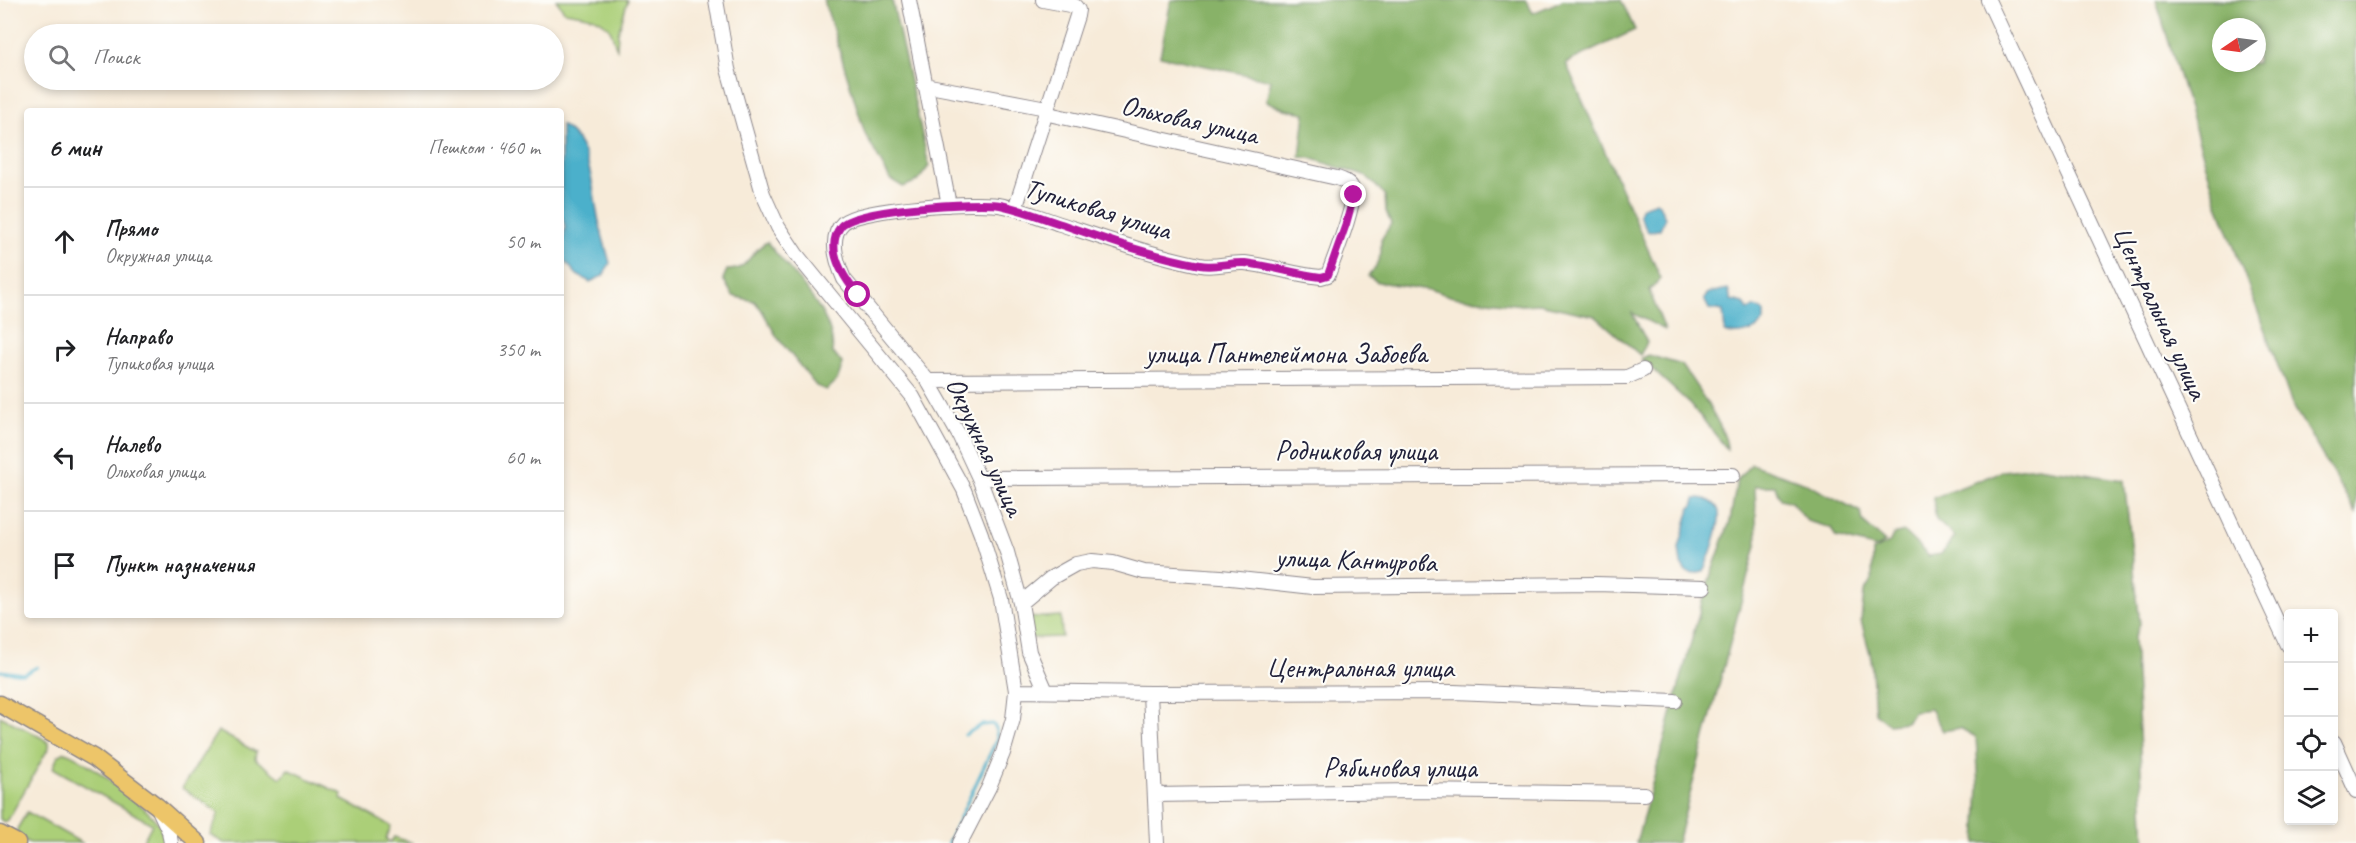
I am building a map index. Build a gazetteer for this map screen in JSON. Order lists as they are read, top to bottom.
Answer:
{
  "streets": {
    "street": [
      "Ольховая улица",
      "Тупиковая улица",
      "Центральная улица",
      "улица Пантелеймона Забоева",
      "Окружная улица",
      "Родниковая улица",
      "улица Кантурова",
      "Рябиновая улица"
    ]
  },
  "crossings": [
    ["Ольховая улица", "Тупиковая улица"],
    ["Тупиковая улица", "Окружная улица"],
    ["Центральная улица", "Окружная улица"],
    ["улица Пантелеймона Забоева", "Окружная улица"],
    ["Окружная улица", "Родниковая улица"],
    ["Окружная улица", "улица Кантурова"]
  ],
  "north": "left",
  "page": {
    "search": "Поиск",
    "heading": ["6 мин", "Пешком · 460 m"],
    "list": [
      ["Прямо", "Окружная улица", "50 m"],
      ["Направо", "Тупиковая улица", "350 m"],
      ["Налево", "Ольховая улица", "60 m"],
      "Пункт назначения"
    ],
    "map_buttons": ["+", "−"]
  }
}
